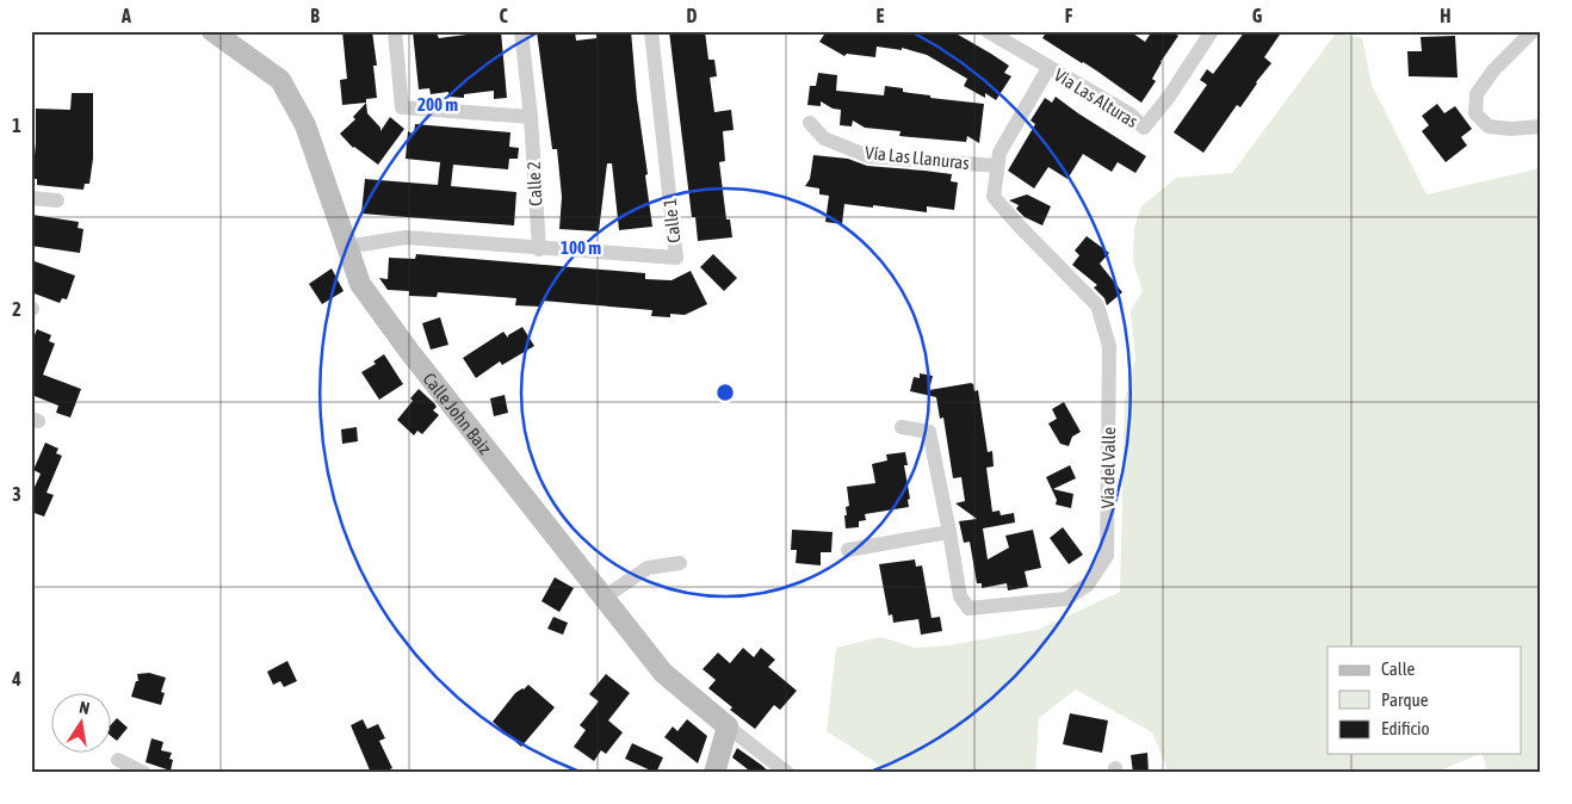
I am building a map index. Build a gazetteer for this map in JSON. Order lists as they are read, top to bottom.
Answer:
{
  "streets": {
    "street": [
      "Via Las Alturas",
      "Vía Las Llanuras",
      "Calle 2",
      "Calle 1",
      "Calle John Baiz",
      "Vía del Valle"
    ]
  },
  "crossings": [
    ["Via Las Alturas", "Vía del Valle"],
    ["Vía Las Llanuras", "Vía del Valle"],
    ["Calle 2", "Calle 1"],
    ["Calle 1", "Calle John Baiz"]
  ],
  "legend": ["Calle", "Parque", "Edificio"],
  "north": "top",
  "grid": {
    "columns": [
      "A",
      "B",
      "C",
      "D",
      "E",
      "F",
      "G",
      "H"
    ],
    "rows": [
      "1",
      "2",
      "3",
      "4"
    ]
  },
  "rings": ["200 m", "100 m"]
}
